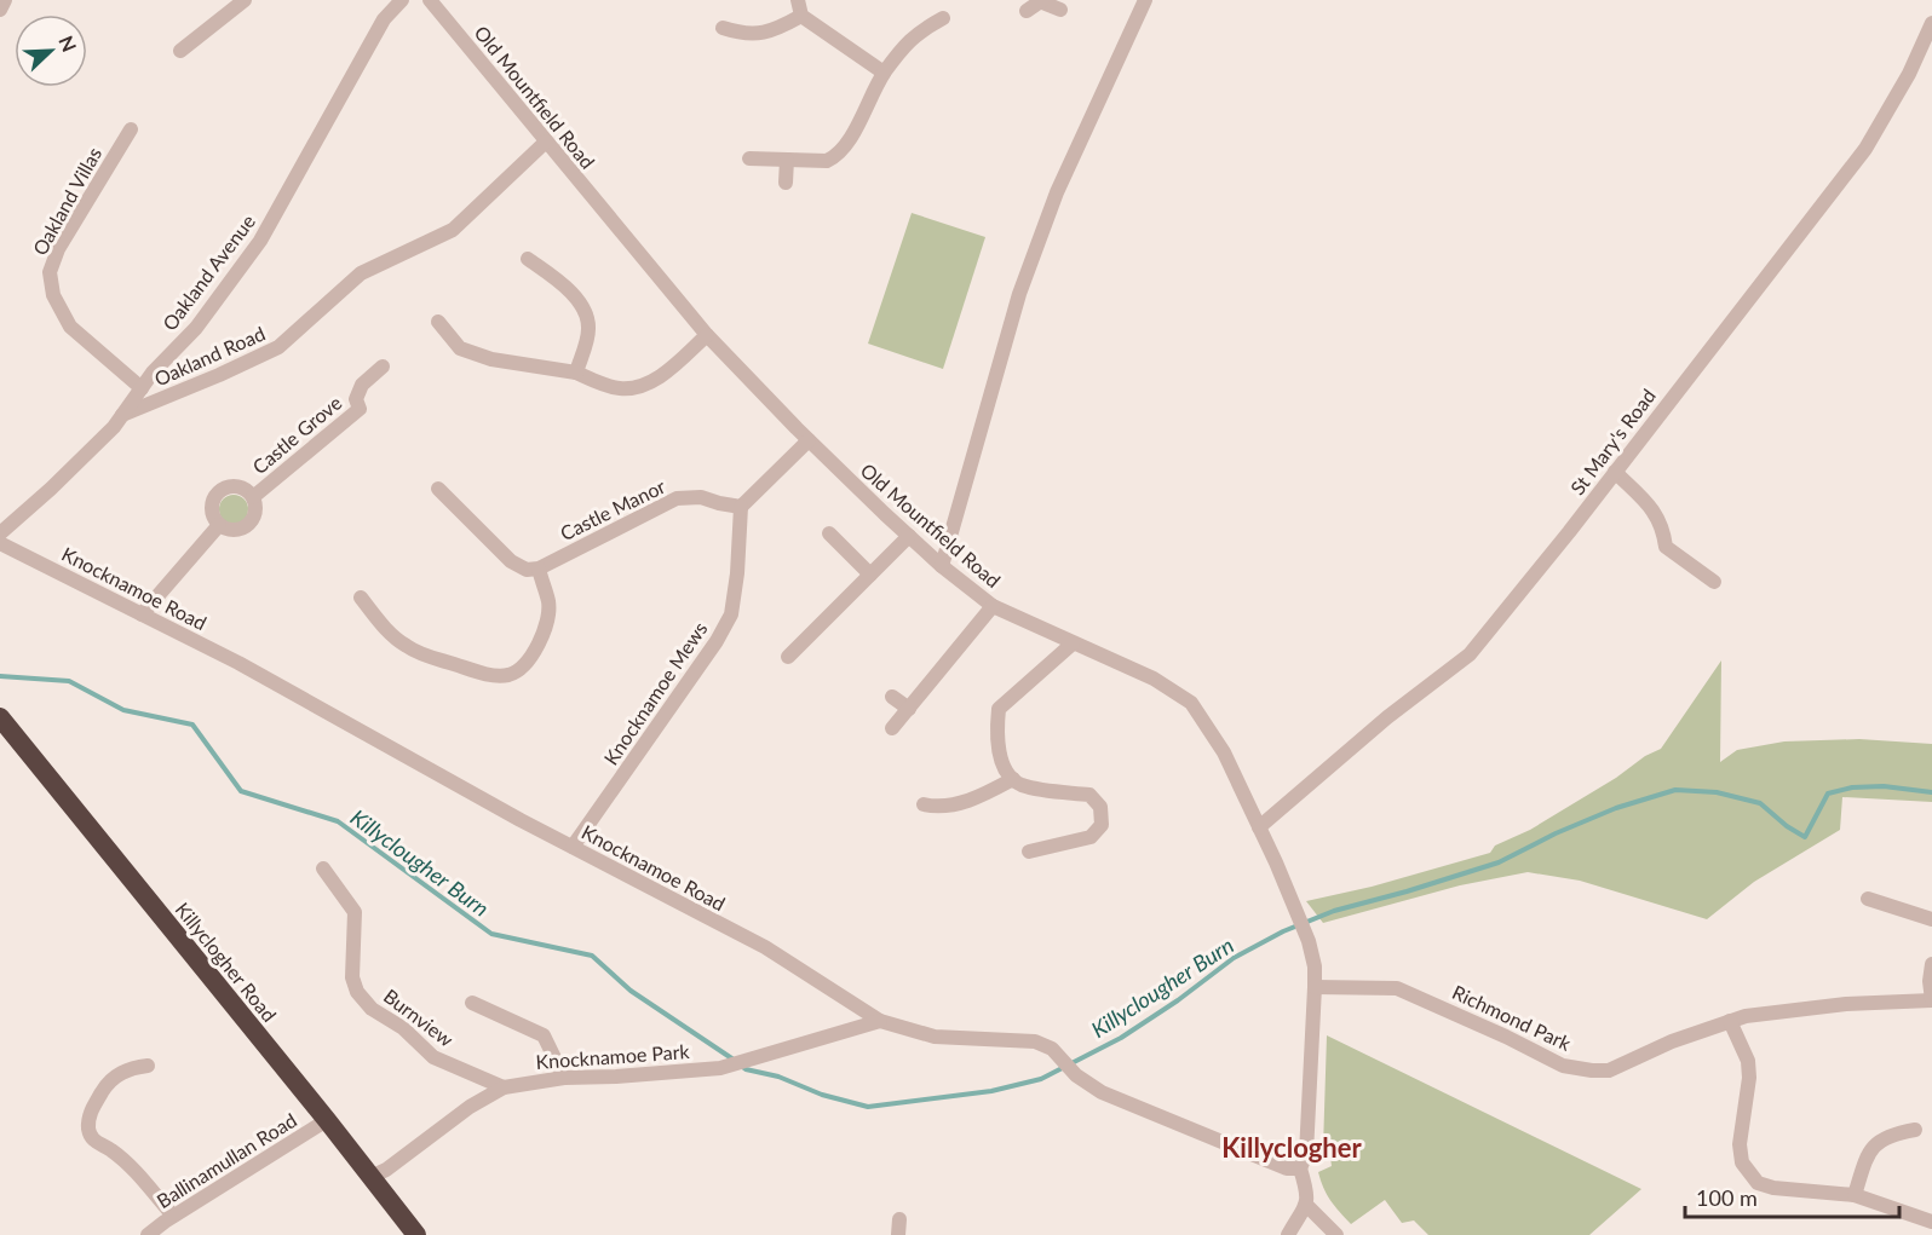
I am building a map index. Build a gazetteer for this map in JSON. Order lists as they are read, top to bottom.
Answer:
{
  "streets": {
    "highway": ["Killyclogher Road"],
    "street": [
      "Old Mountfield Road",
      "Oakland Villas",
      "Oakland Avenue",
      "Oakland Road",
      "Castle Grove",
      "St Mary's Road",
      "Castle Manor",
      "Knocknamoe Road",
      "Knocknamoe Mews",
      "Burnview",
      "Richmond Park",
      "Knocknamoe Park",
      "Ballinamullan Road"
    ]
  },
  "crossings": [
    ["Old Mountfield Road", "Oakland Road"],
    ["Old Mountfield Road", "St Mary's Road"],
    ["Old Mountfield Road", "Knocknamoe Road"],
    ["Old Mountfield Road", "Richmond Park"],
    ["Oakland Villas", "Oakland Avenue"],
    ["Oakland Avenue", "Oakland Road"],
    ["Castle Manor", "Knocknamoe Mews"],
    ["Knocknamoe Road", "Knocknamoe Mews"],
    ["Knocknamoe Road", "Knocknamoe Park"],
    ["Killyclogher Road", "Knocknamoe Park"],
    ["Killyclogher Road", "Ballinamullan Road"],
    ["Burnview", "Knocknamoe Park"]
  ],
  "districts": ["Killyclogher"],
  "water": ["Killyclougher Burn"],
  "scale_bar": "100 m",
  "north": "top right"
}
